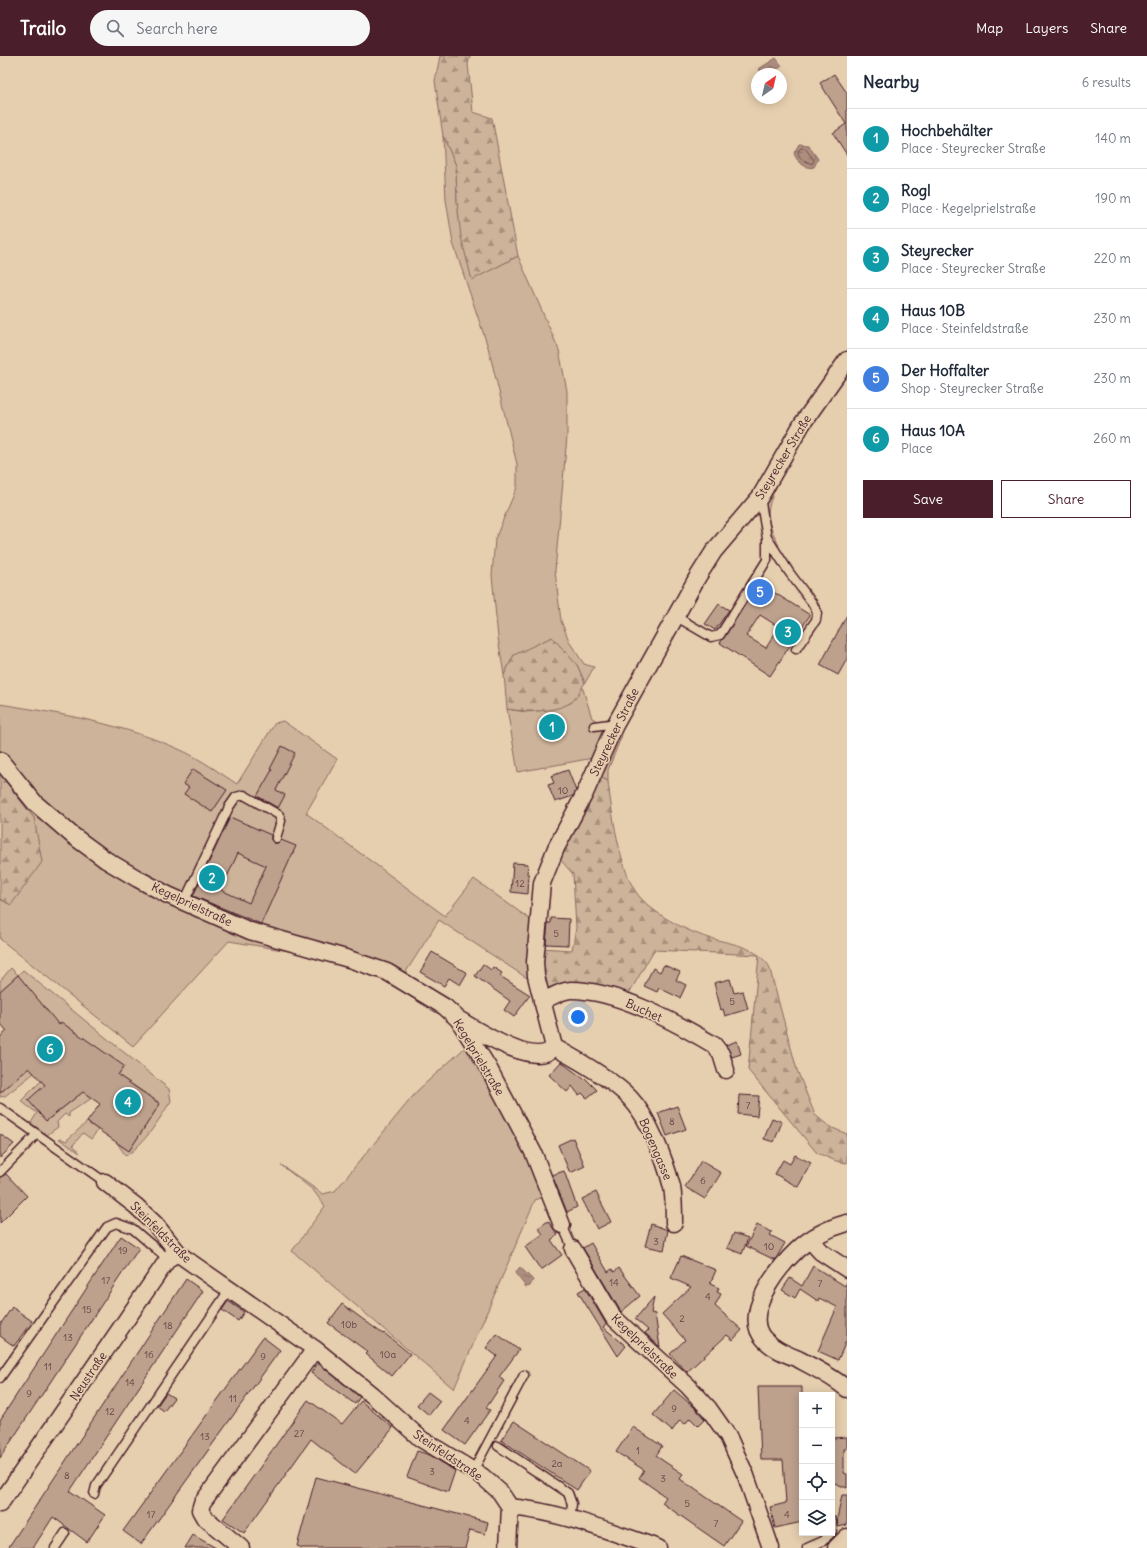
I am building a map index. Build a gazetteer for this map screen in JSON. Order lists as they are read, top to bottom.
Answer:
{
  "streets": {
    "street": [
      "Steyrecker Straße",
      "Kegelprielstraße",
      "Buchet",
      "Bogengasse",
      "Steinfeldstraße",
      "Neustraße"
    ]
  },
  "crossings": [
    ["Steyrecker Straße", "Buchet"],
    ["Steyrecker Straße", "Bogengasse"],
    ["Steinfeldstraße", "Neustraße"]
  ],
  "house_numbers": [
    "10",
    "12",
    "5",
    "5",
    "7",
    "8",
    "6",
    "3",
    "10",
    "19",
    "17",
    "14",
    "7",
    "4",
    "15",
    "2",
    "10b",
    "18",
    "13",
    "16",
    "10a",
    "9",
    "11",
    "14",
    "9",
    "11",
    "9",
    "12",
    "4",
    "27",
    "13",
    "1",
    "2a",
    "3",
    "8",
    "3",
    "5",
    "17",
    "4",
    "7"
  ],
  "north": "top right",
  "page": {
    "header": "Trailo",
    "search": "Search here",
    "nav": ["Map", "Layers", "Share"],
    "heading": ["Nearby", "6 results"],
    "list": [
      {
        "mark": "1",
        "name": "Hochbehälter",
        "note": "Place · Steyrecker Straße",
        "value": "140 m"
      },
      {
        "mark": "2",
        "name": "Rogl",
        "note": "Place · Kegelprielstraße",
        "value": "190 m"
      },
      {
        "mark": "3",
        "name": "Steyrecker",
        "note": "Place · Steyrecker Straße",
        "value": "220 m"
      },
      {
        "mark": "4",
        "name": "Haus 10B",
        "note": "Place · Steinfeldstraße",
        "value": "230 m"
      },
      {
        "mark": "5",
        "name": "Der Hoffalter",
        "note": "Shop · Steyrecker Straße",
        "value": "230 m"
      },
      {
        "mark": "6",
        "name": "Haus 10A",
        "note": "Place",
        "value": "260 m"
      }
    ],
    "buttons": ["Save", "Share"],
    "pins": [
      "5",
      "3",
      "1",
      "2",
      "6",
      "4"
    ],
    "map_buttons": ["+", "−"]
  }
}
